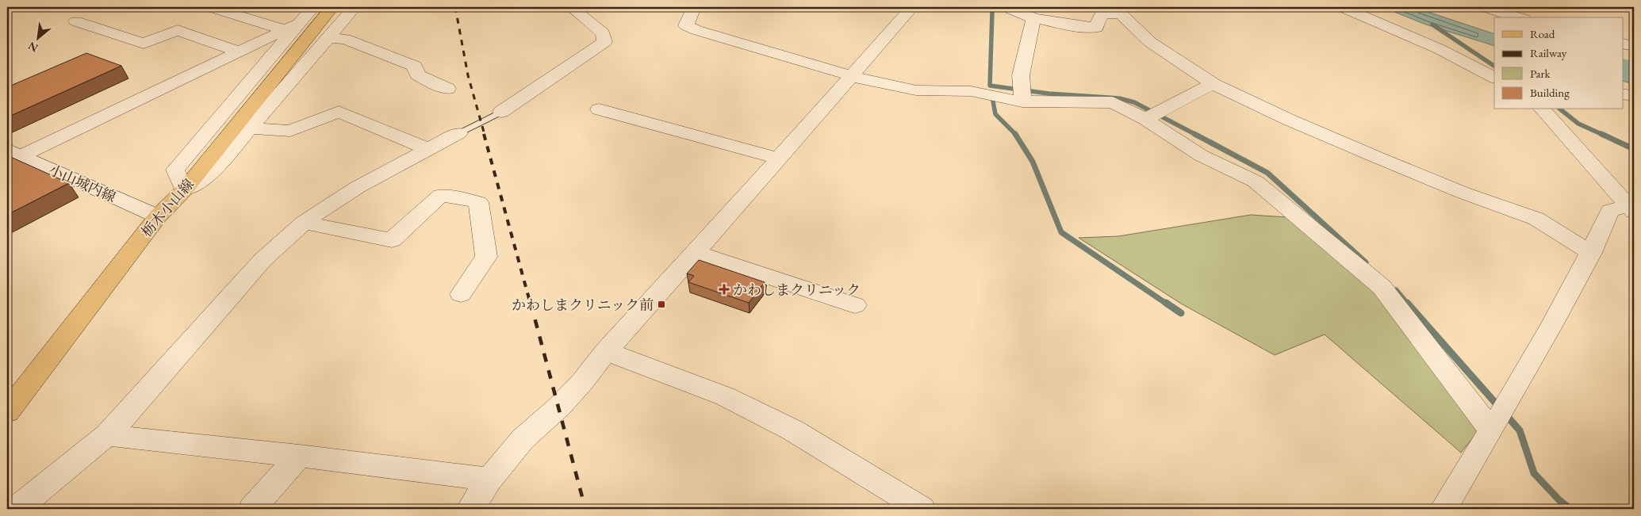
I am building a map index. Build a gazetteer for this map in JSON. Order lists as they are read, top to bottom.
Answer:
{
  "streets": {
    "main road": ["栃木小山線"],
    "street": ["小山城内線"]
  },
  "crossings": [
    ["小山城内線", "栃木小山線"]
  ],
  "places": {
    "health": ["かわしまクリニック"],
    "transit": ["かわしまクリニック前"]
  },
  "legend": [
    "Road",
    "Railway",
    "Park",
    "Building"
  ],
  "north": "bottom left"
}
